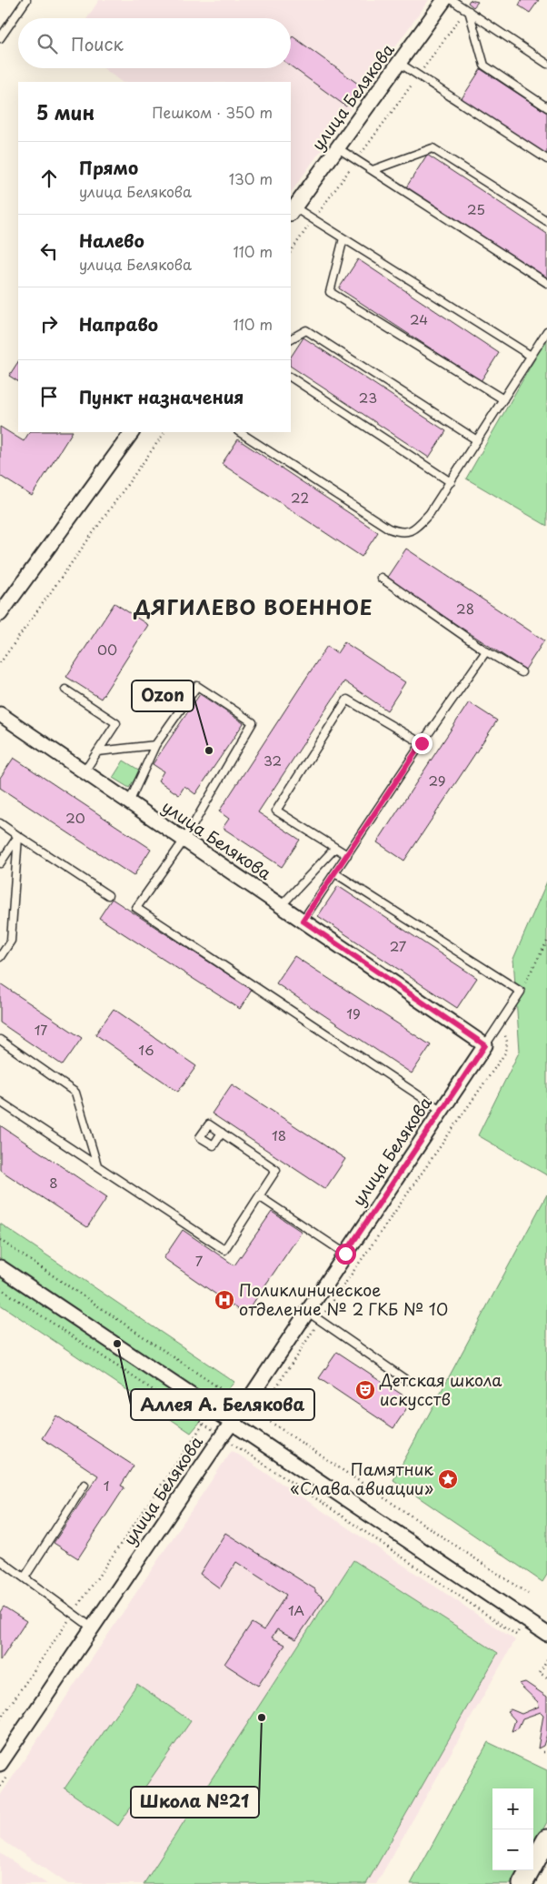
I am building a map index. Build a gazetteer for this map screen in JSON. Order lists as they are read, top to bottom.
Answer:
{
  "streets": {
    "street": ["улица Белякова"]
  },
  "districts": ["ДЯГИЛЕВО ВОЕННОЕ"],
  "places": {
    "other": ["Ozon", "Аллея А. Белякова", "Школа №21"],
    "hospital": ["Поликлиническое отделение № 2 ГКБ № 10"],
    "theatre": ["Детская школа искусств"],
    "place": ["Памятник «Слава авиации»"]
  },
  "house_numbers": [
    "25",
    "24",
    "23",
    "22",
    "28",
    "00",
    "32",
    "29",
    "20",
    "27",
    "19",
    "17",
    "16",
    "18",
    "8",
    "7",
    "1",
    "1А"
  ],
  "page": {
    "search": "Поиск",
    "heading": ["5 мин", "Пешком · 350 m"],
    "list": [
      ["Прямо", "улица Белякова", "130 m"],
      ["Налево", "улица Белякова", "110 m"],
      ["Направо", "110 m"],
      "Пункт назначения"
    ],
    "map_buttons": ["+", "−"]
  }
}
